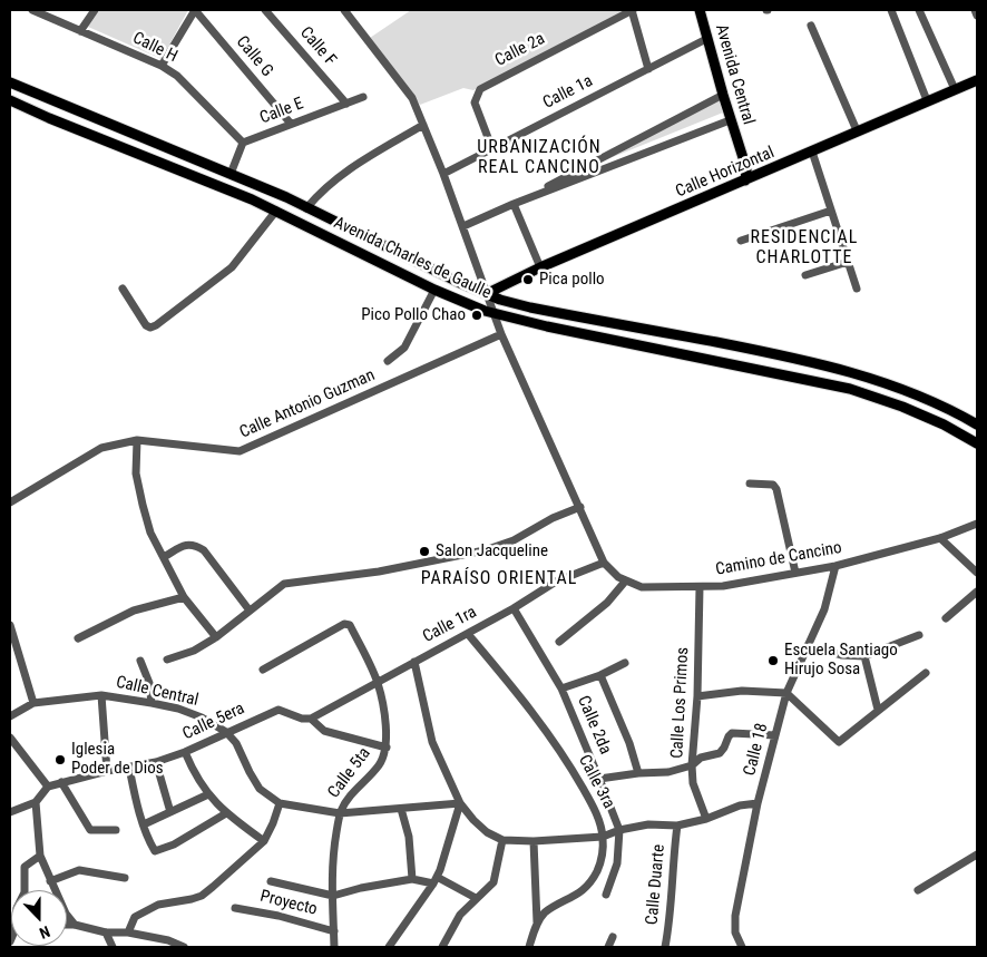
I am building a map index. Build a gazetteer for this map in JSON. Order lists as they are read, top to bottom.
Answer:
{
  "streets": {
    "main road": ["Avenida Central", "Calle Horizontal", "Avenida Charles de Gaulle"],
    "street": [
      "Calle F",
      "Calle H",
      "Calle 2a",
      "Calle G",
      "Calle 1a",
      "Calle E",
      "Calle Antonio Guzman",
      "Camino de Cancino",
      "Calle 1ra",
      "Calle Central",
      "Calle Los Primos",
      "Calle 5era",
      "Calle 2da",
      "Calle 18",
      "Calle 5ta",
      "Calle 3ra",
      "Calle Duarte",
      "Proyecto"
    ]
  },
  "crossings": [
    ["Calle F", "Calle E"],
    ["Calle H", "Calle E"],
    ["Calle 2a", "Calle 1a"],
    ["Calle G", "Calle E"],
    ["Avenida Central", "Calle 1a"],
    ["Avenida Central", "Calle Horizontal"],
    ["Calle Horizontal", "Avenida Charles de Gaulle"],
    ["Camino de Cancino", "Calle Los Primos"],
    ["Camino de Cancino", "Calle 18"],
    ["Calle 1ra", "Calle 5era"],
    ["Calle 1ra", "Calle 2da"],
    ["Calle 1ra", "Calle 5ta"],
    ["Calle 1ra", "Calle 3ra"],
    ["Calle Central", "Calle 5era"],
    ["Calle 5era", "Calle 5ta"],
    ["Calle 5ta", "Proyecto"]
  ],
  "districts": ["URBANIZACIÓN REAL CANCINO", "RESIDENCIAL CHARLOTTE", "PARAÍSO ORIENTAL"],
  "places": [
    "Pica pollo",
    "Pico Pollo Chao",
    "Salon Jacqueline",
    "Escuela Santiago Hirujo Sosa",
    "Iglesia Poder de Dios"
  ],
  "north": "bottom"
}
